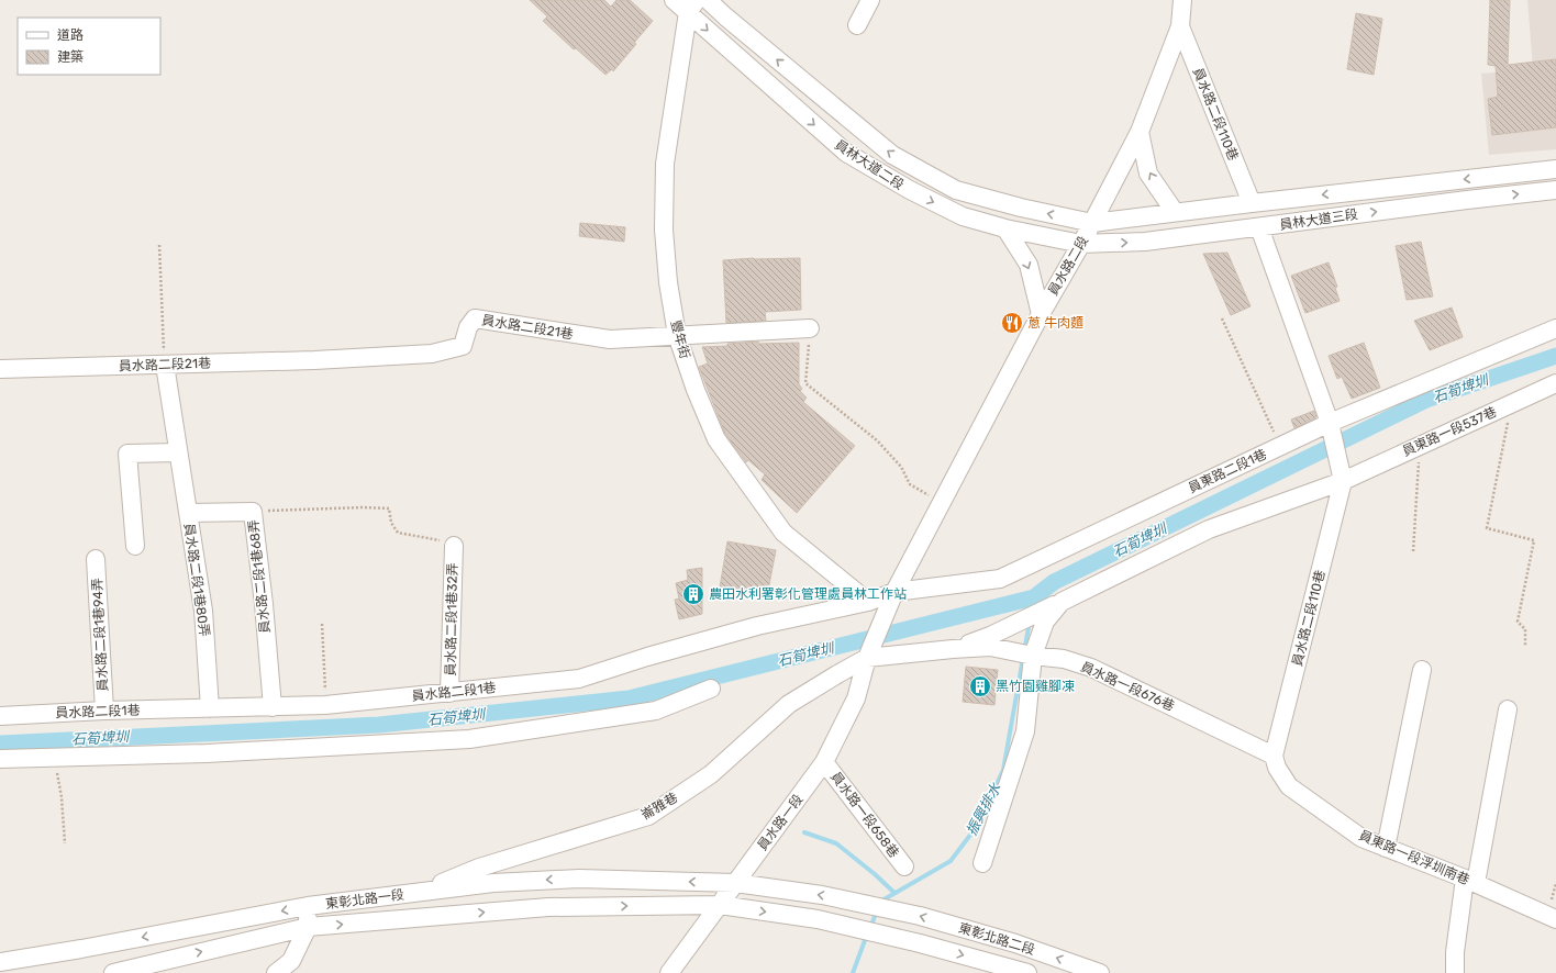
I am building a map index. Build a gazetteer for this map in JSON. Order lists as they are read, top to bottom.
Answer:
{
  "streets": {
    "street": [
      "員水路二段110巷",
      "員林大道二段",
      "員林大道三段",
      "員水路二段",
      "員水路二段21巷",
      "豐年街",
      "員東路一段537巷",
      "員東路二段1巷",
      "員水路二段1巷68弄",
      "員水路二段1巷80弄",
      "員水路二段1巷32弄",
      "員水路二段1巷94弄",
      "員水路一段676巷",
      "員水路二段1巷",
      "崙雅巷",
      "員水路一段658巷",
      "員水路一段",
      "員東路一段浮圳南巷",
      "東彰北路一段",
      "東彰北路二段"
    ]
  },
  "crossings": [
    ["員水路二段110巷", "員林大道三段"],
    ["員水路二段110巷", "員水路二段"],
    ["員水路二段110巷", "員東路一段537巷"],
    ["員水路二段110巷", "員水路一段676巷"],
    ["員水路二段110巷", "員東路一段浮圳南巷"],
    ["員林大道二段", "員林大道三段"],
    ["員林大道二段", "員水路二段"],
    ["員林大道二段", "豐年街"],
    ["員林大道三段", "員水路二段"],
    ["員水路二段", "員東路一段537巷"],
    ["員水路二段", "員東路二段1巷"],
    ["員水路二段", "員水路二段1巷"],
    ["員水路二段", "崙雅巷"],
    ["員水路二段", "員水路一段"],
    ["員水路二段21巷", "豐年街"],
    ["員水路二段21巷", "員水路二段1巷80弄"],
    ["豐年街", "員水路二段1巷"],
    ["員東路一段537巷", "員水路一段676巷"],
    ["員東路一段537巷", "崙雅巷"],
    ["員東路一段537巷", "員水路一段"],
    ["員東路二段1巷", "員水路二段1巷"],
    ["員水路二段1巷68弄", "員水路二段1巷80弄"],
    ["員水路二段1巷68弄", "員水路二段1巷"],
    ["員水路二段1巷80弄", "員水路二段1巷"],
    ["員水路二段1巷32弄", "員水路二段1巷"],
    ["員水路二段1巷94弄", "員水路二段1巷"],
    ["員水路一段676巷", "員東路一段浮圳南巷"],
    ["崙雅巷", "員水路一段"],
    ["崙雅巷", "東彰北路一段"],
    ["員水路一段658巷", "員水路一段"],
    ["員水路一段", "東彰北路一段"],
    ["員水路一段", "東彰北路二段"],
    ["東彰北路一段", "東彰北路二段"]
  ],
  "water": ["石筍埤圳", "振興排水"],
  "places": {
    "restaurant": ["蔥 牛肉麵"],
    "building": ["農田水利署彰化管理處員林工作站", "黑竹園雞腳凍"]
  },
  "legend": ["道路", "建築"]
}
